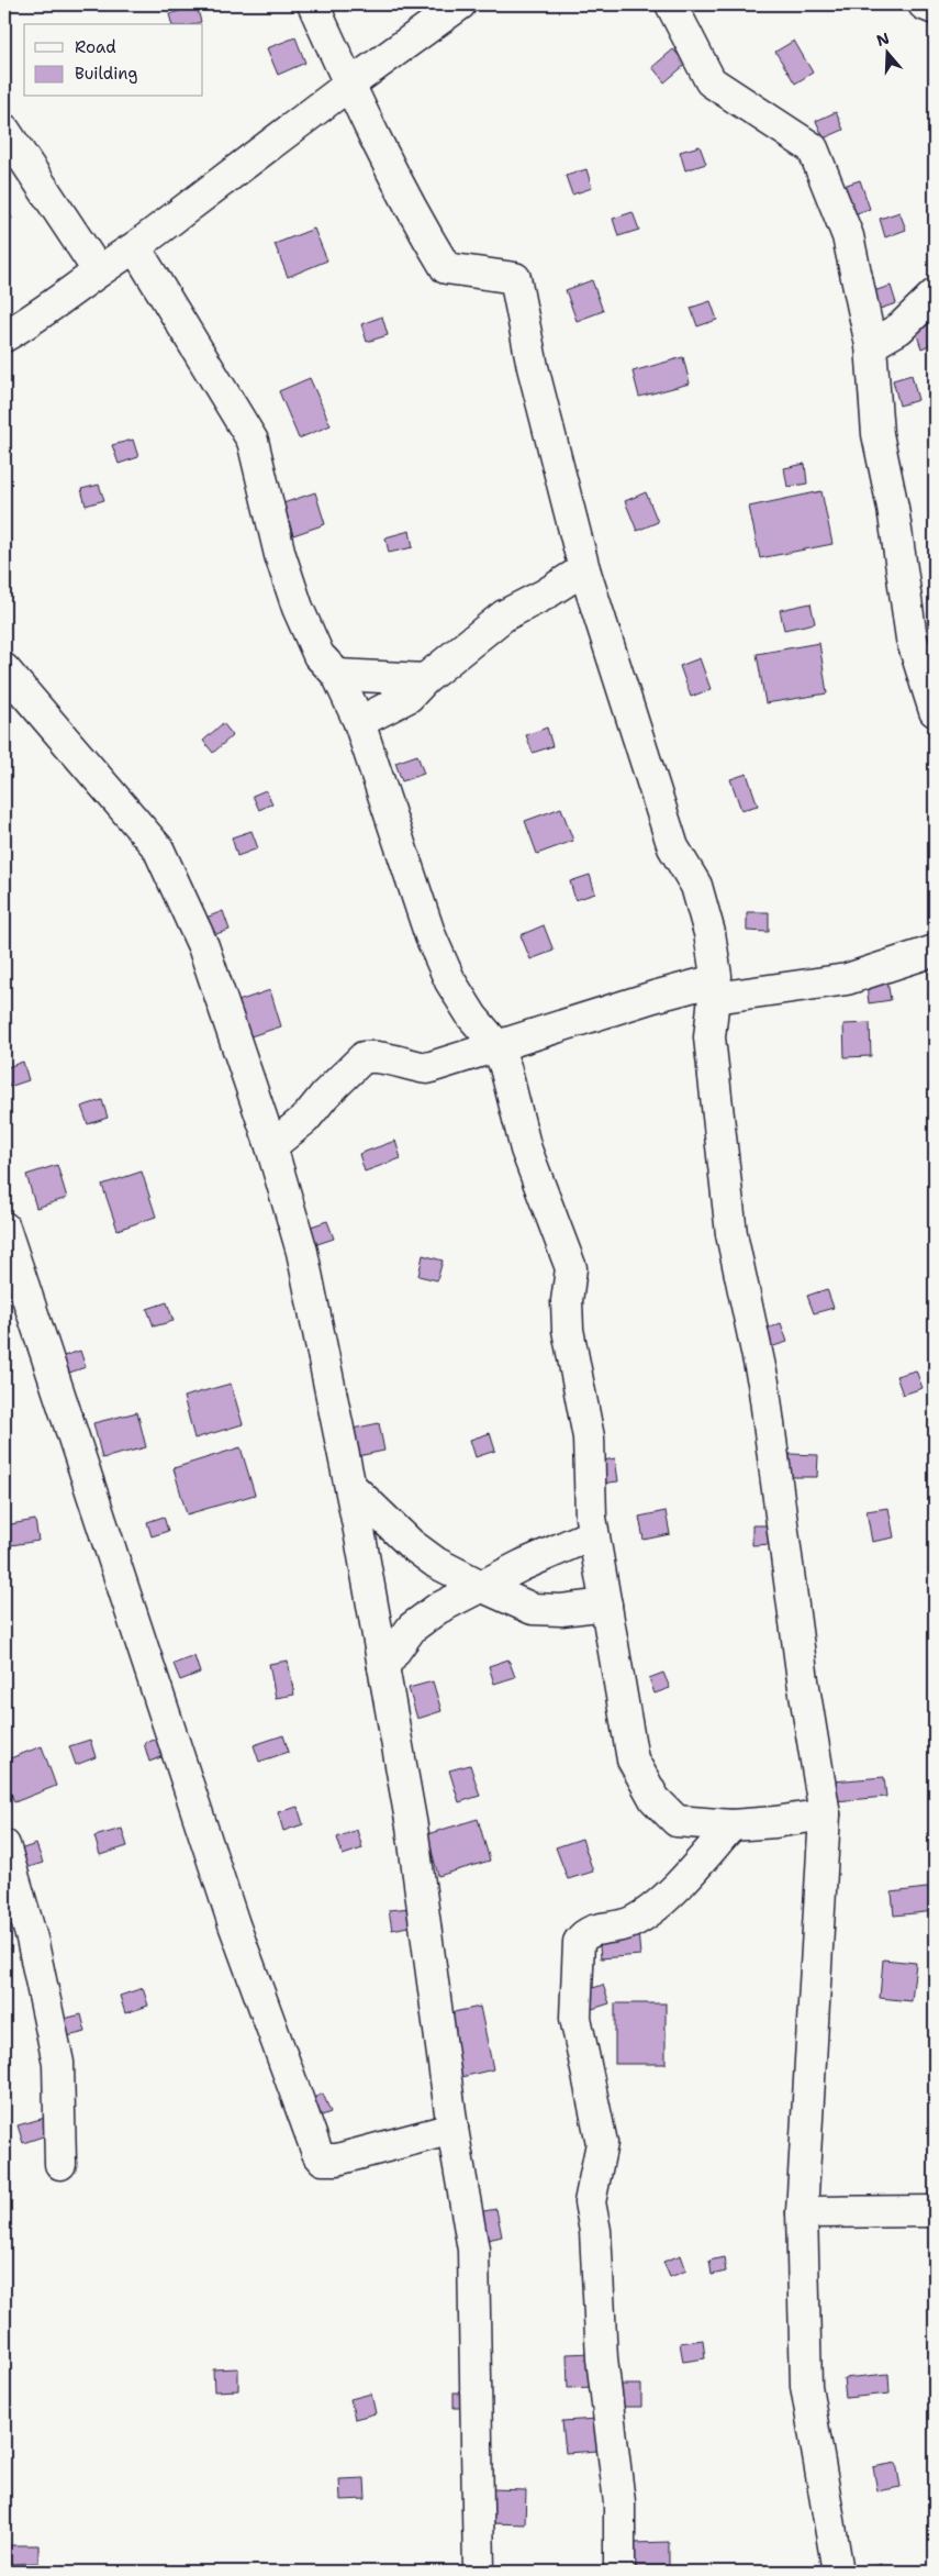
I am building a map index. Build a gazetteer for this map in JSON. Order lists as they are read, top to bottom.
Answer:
{
  "legend": ["Road", "Building"],
  "north": "top"
}
